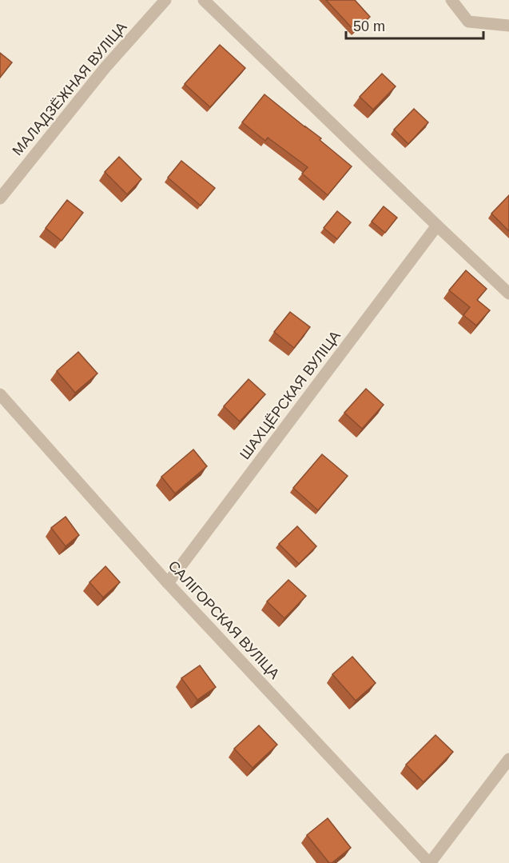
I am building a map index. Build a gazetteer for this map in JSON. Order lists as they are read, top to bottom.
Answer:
{
  "streets": {
    "street": ["МАЛАДЗЁЖНАЯ ВУЛІЦА", "ШАХЦЁРСКАЯ ВУЛІЦА", "САЛІГОРСКАЯ ВУЛІЦА"]
  },
  "crossings": [
    ["ШАХЦЁРСКАЯ ВУЛІЦА", "САЛІГОРСКАЯ ВУЛІЦА"]
  ],
  "scale_bar": "50 m"
}
